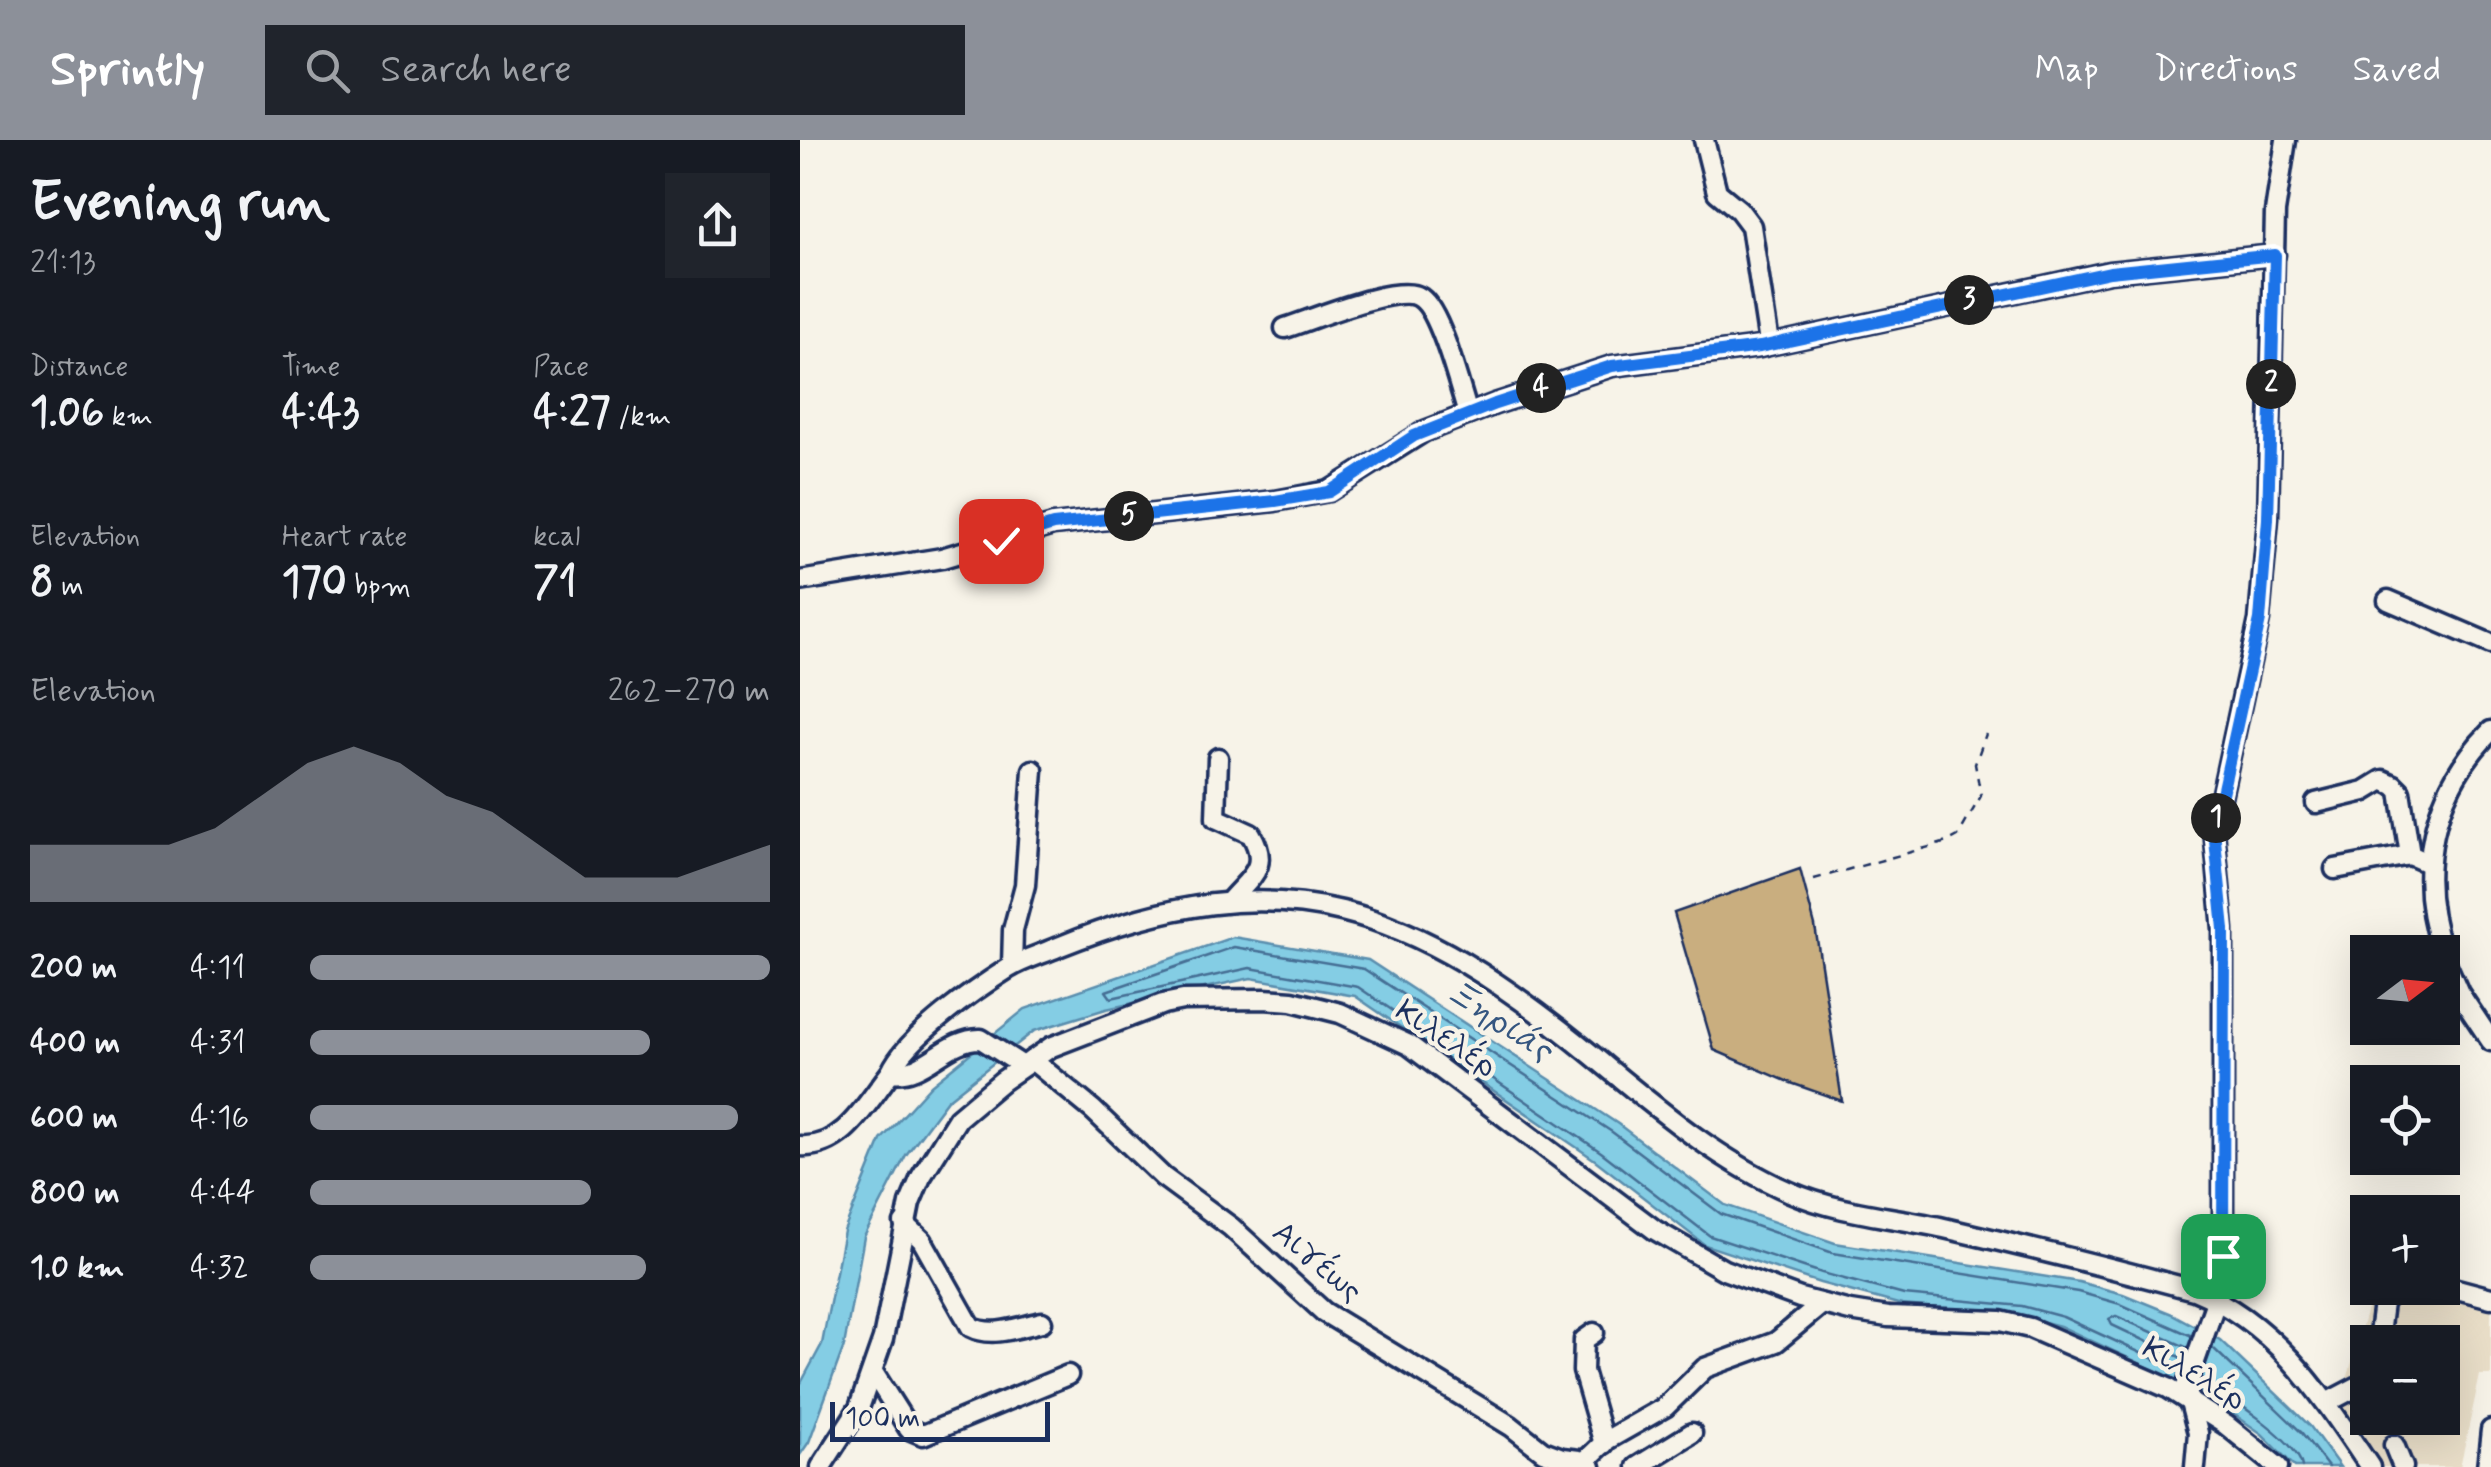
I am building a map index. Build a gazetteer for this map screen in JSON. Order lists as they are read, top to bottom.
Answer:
{
  "streets": {
    "street": ["Κιλελέρ", "Αιγέως"]
  },
  "crossings": [
    ["Κιλελέρ", "Αιγέως"]
  ],
  "water": ["Ξηριάς"],
  "scale_bar": "100 m",
  "north": "right",
  "page": {
    "header": "Sprintly",
    "search": "Search here",
    "nav": ["Map", "Directions", "Saved"],
    "heading": ["Evening run", "21:13"],
    "pins": [
      "3",
      "2",
      "4",
      "5",
      "1"
    ],
    "stats": [
      ["Distance", "1.06 km"],
      ["Time", "4:43"],
      ["Pace", "4:27 /km"],
      ["Elevation", "8 m"],
      ["Heart rate", "170 bpm"],
      ["kcal", "71"]
    ],
    "chart": ["Elevation", "262–270 m"],
    "list": [
      {
        "name": "200 m",
        "note": "4:11"
      },
      {
        "name": "400 m",
        "note": "4:31"
      },
      {
        "name": "600 m",
        "note": "4:16"
      },
      {
        "name": "800 m",
        "note": "4:44"
      },
      {
        "name": "1.0 km",
        "note": "4:32"
      }
    ],
    "map_buttons": ["+", "−"],
    "scale": "100 m"
  }
}
